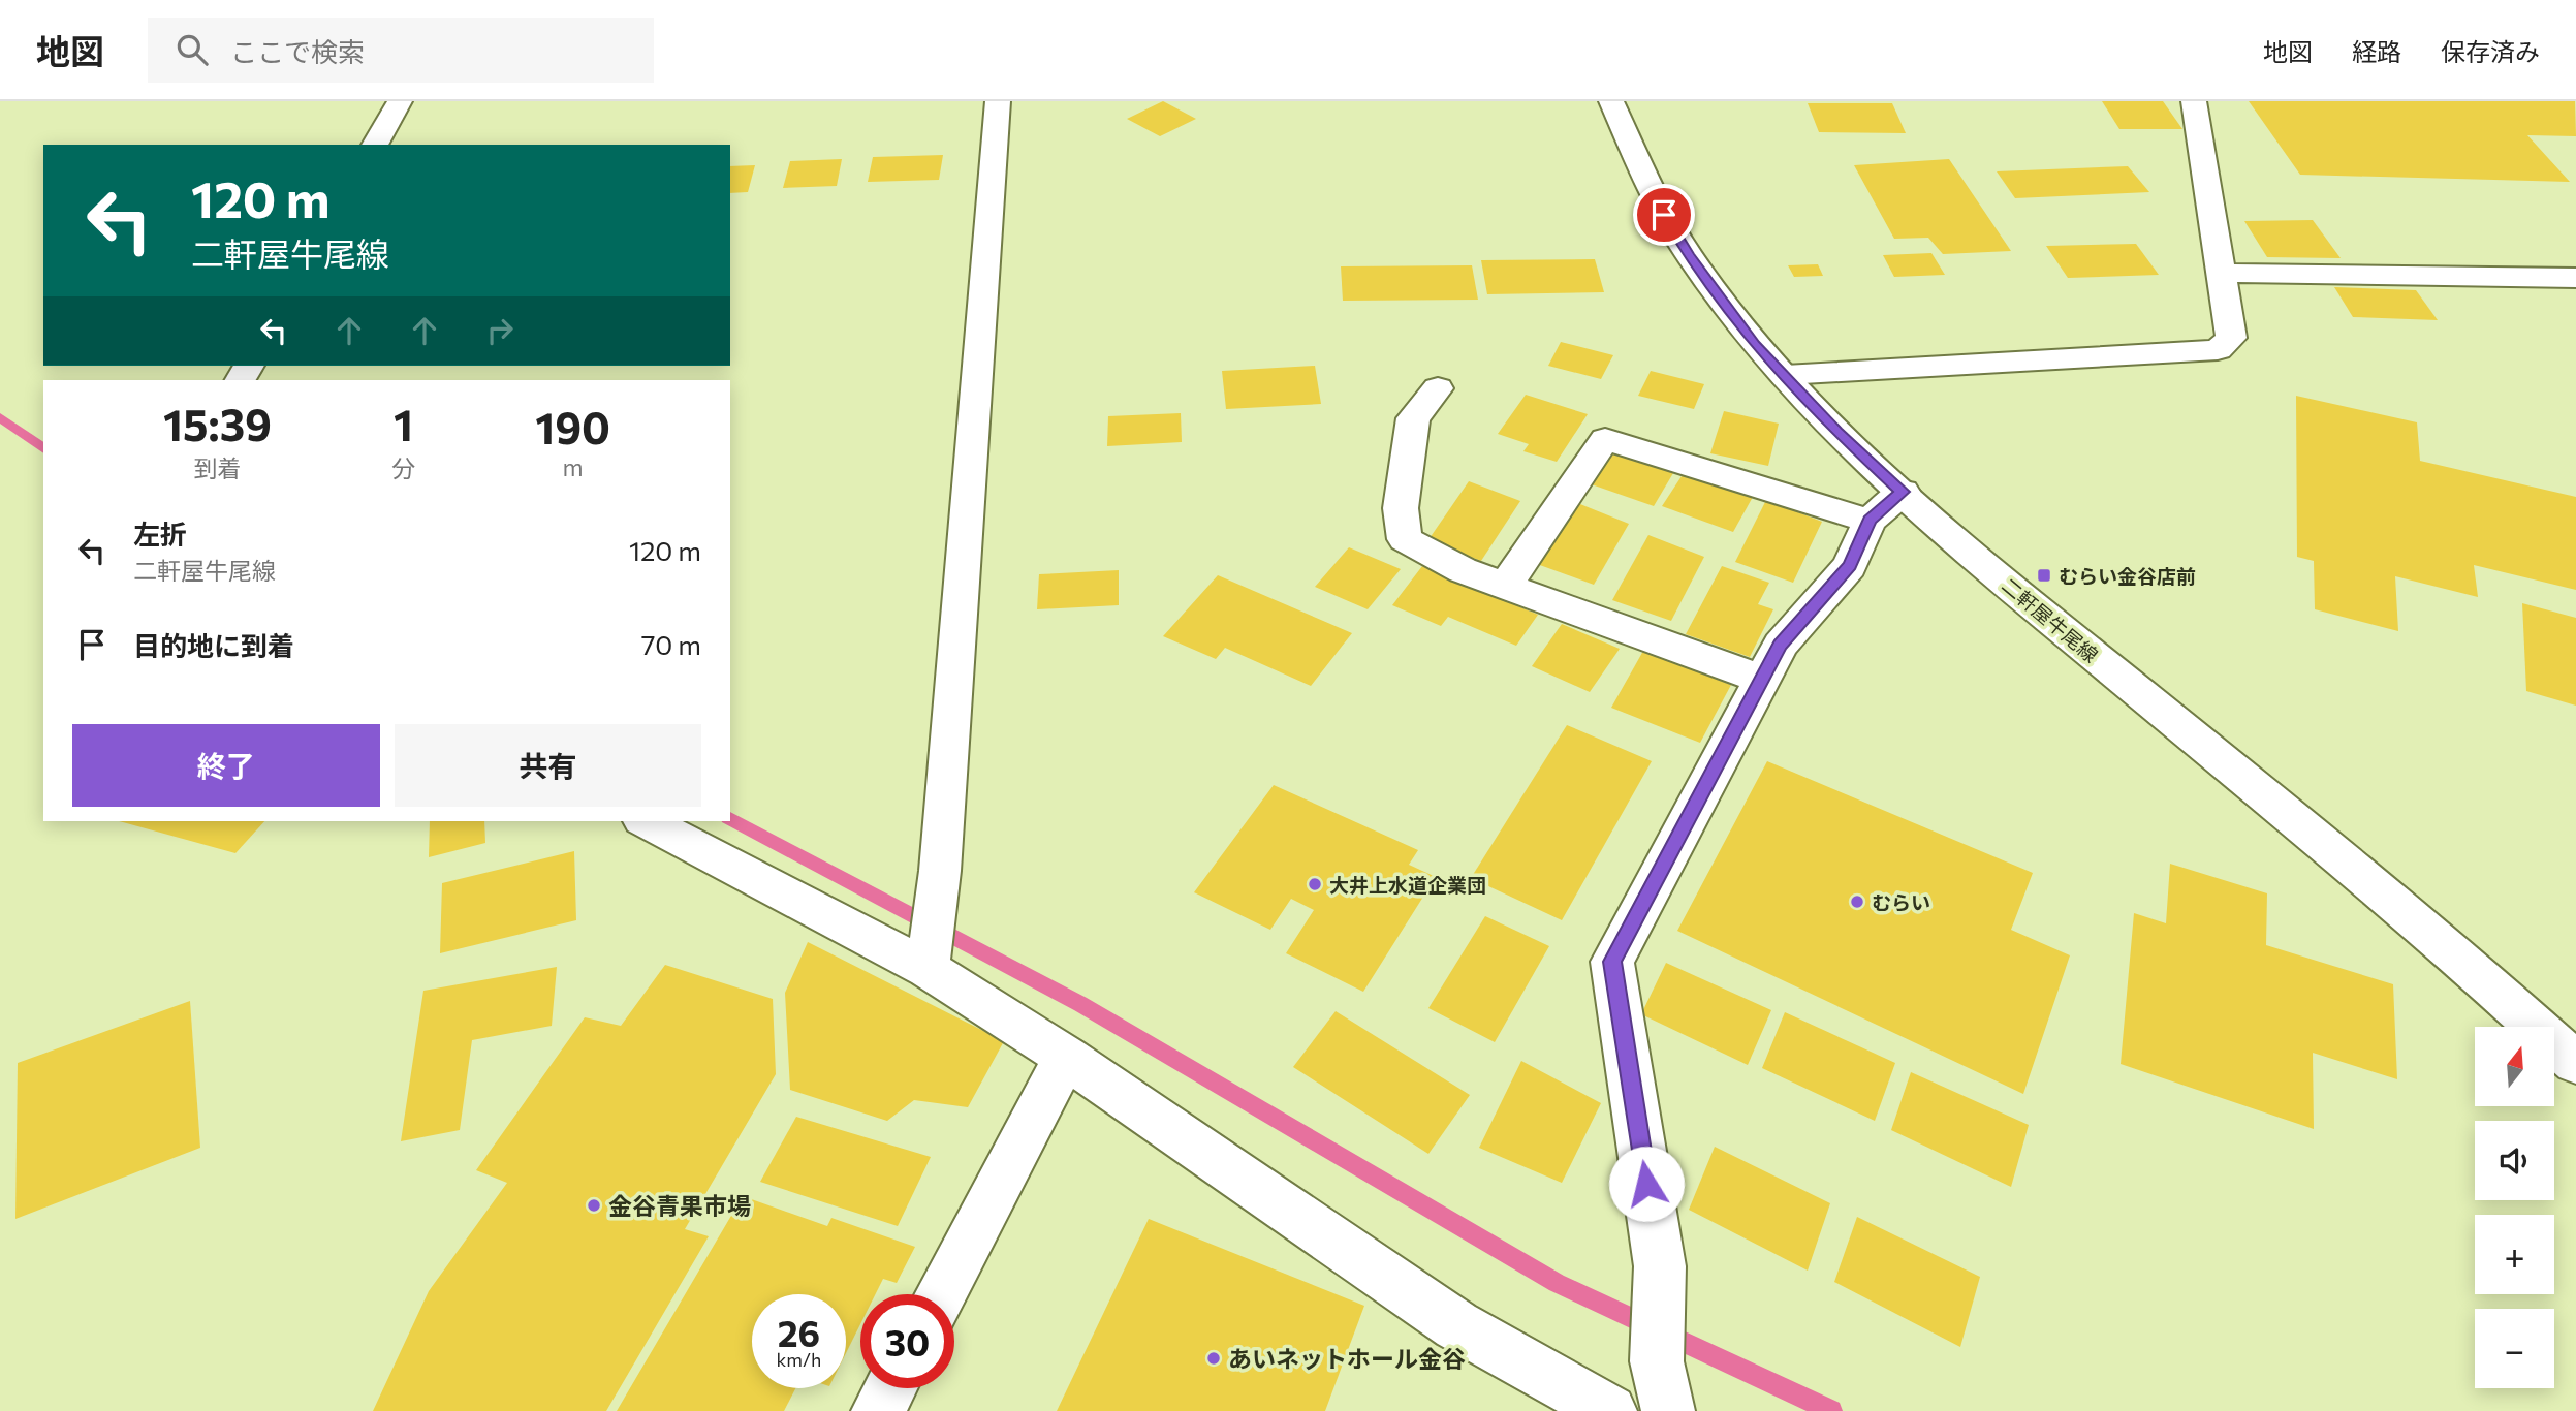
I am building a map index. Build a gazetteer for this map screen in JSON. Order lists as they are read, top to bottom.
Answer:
{
  "streets": {
    "street": ["二軒屋牛尾線"]
  },
  "places": {
    "transit": ["むらい金谷店前"],
    "other": [
      "大井上水道企業団",
      "むらい",
      "金谷青果市場",
      "あいネットホール金谷"
    ]
  },
  "north": "top",
  "page": {
    "header": "地図",
    "search": "ここで検索",
    "nav": ["地図", "経路", "保存済み"],
    "turn": ["120 m", "二軒屋牛尾線"],
    "eta": [
      "15:39",
      "到着",
      "1",
      "分",
      "190",
      "m"
    ],
    "list": [
      {
        "name": "左折",
        "note": "二軒屋牛尾線",
        "value": "120 m"
      },
      {
        "name": "目的地に到着",
        "value": "70 m"
      }
    ],
    "buttons": ["終了", "共有"],
    "map_buttons": ["+", "−"],
    "speed": "26 km/h",
    "limit": "30"
  }
}
